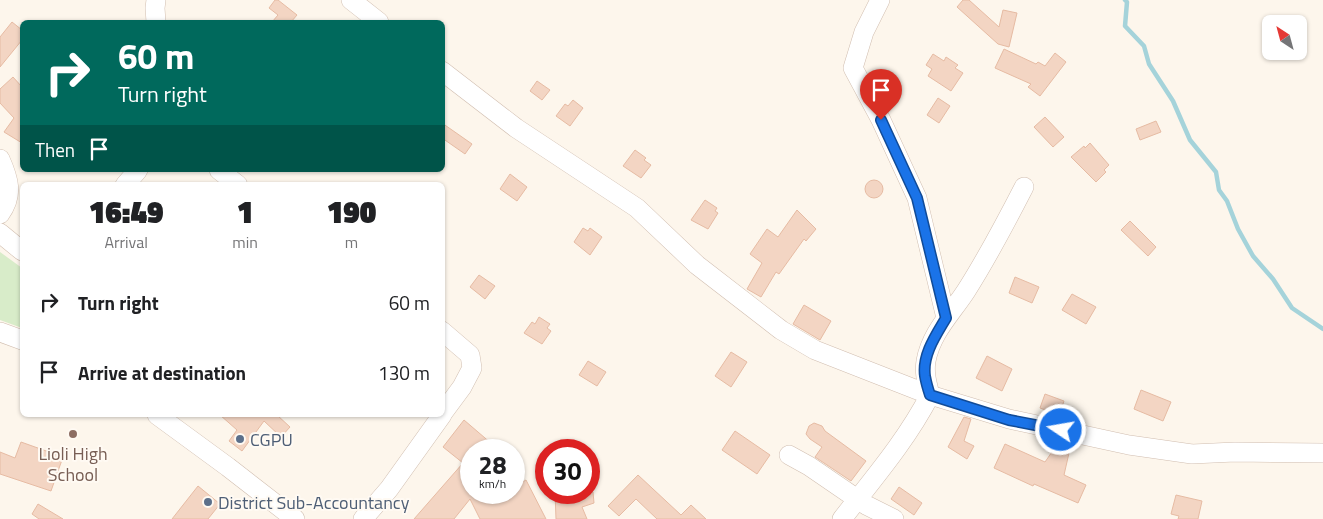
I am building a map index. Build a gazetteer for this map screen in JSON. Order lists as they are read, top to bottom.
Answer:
{
  "places": ["Lioli High School", "CGPU", "District Sub-Accountancy"],
  "north": "top left",
  "page": {
    "turn": ["60 m", "Turn right"],
    "then": "Then",
    "eta": [
      "16:49",
      "Arrival",
      "1",
      "min",
      "190",
      "m"
    ],
    "list": [
      {
        "name": "Turn right",
        "value": "60 m"
      },
      {
        "name": "Arrive at destination",
        "value": "130 m"
      }
    ],
    "speed": "28 km/h",
    "limit": "30"
  }
}
